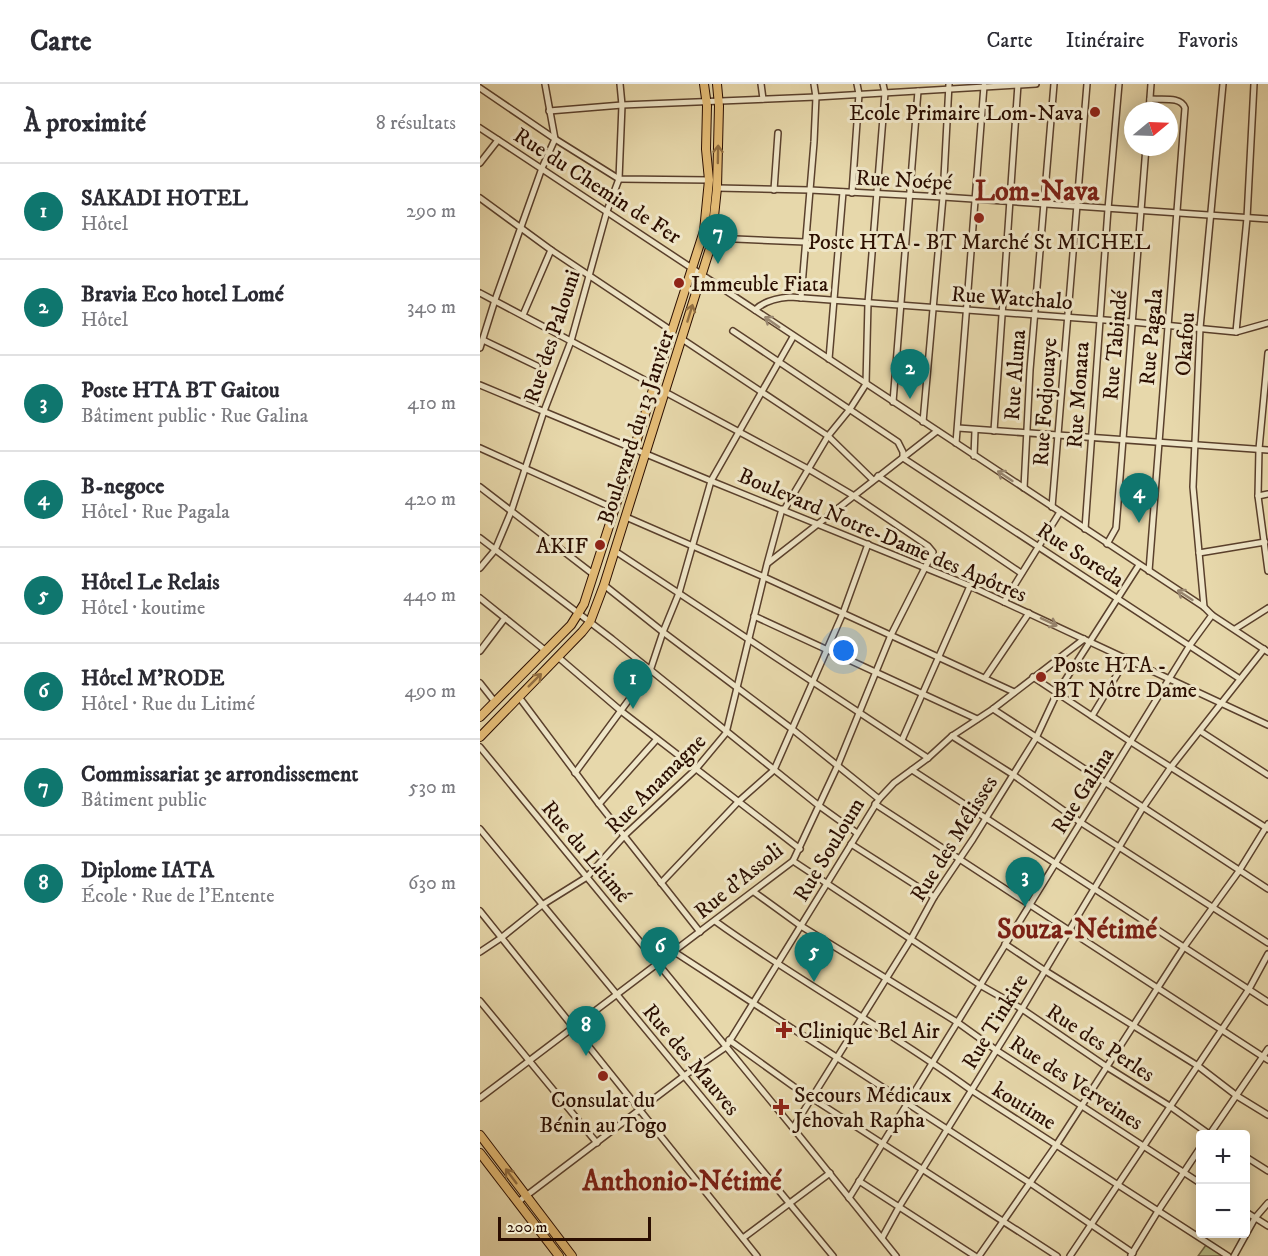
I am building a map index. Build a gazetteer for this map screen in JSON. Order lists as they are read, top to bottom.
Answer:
{
  "streets": {
    "highway": ["Boulevard du 13 Janvier"],
    "street": [
      "Rue Noépé",
      "Rue du Chemin de Fer",
      "Rue Watchalo",
      "Rue des Palouni",
      "Rue Pagala",
      "Okafou",
      "Rue Tabindé",
      "Rue Aluna",
      "Rue Monata",
      "Rue Fodjouaye",
      "Boulevard Notre-Dame des Apôtres",
      "Rue Soreda",
      "Rue Anamagne",
      "Rue Galina",
      "Rue des Mélisses",
      "Rue Souloum",
      "Rue du Litimé",
      "Rue d'Assoli",
      "Rue Tinkire",
      "Rue des Perles",
      "Rue des Mauves",
      "Rue des Verveines",
      "koutime"
    ]
  },
  "crossings": [
    ["Rue Noépé", "Rue Pagala"],
    ["Rue Noépé", "Okafou"],
    ["Rue Noépé", "Rue Tabindé"],
    ["Rue Noépé", "Rue Aluna"],
    ["Rue Noépé", "Rue Monata"],
    ["Rue Noépé", "Rue Fodjouaye"],
    ["Rue Noépé", "Boulevard du 13 Janvier"],
    ["Rue du Chemin de Fer", "Rue Watchalo"],
    ["Rue du Chemin de Fer", "Rue des Palouni"],
    ["Rue du Chemin de Fer", "Rue Pagala"],
    ["Rue du Chemin de Fer", "Okafou"],
    ["Rue du Chemin de Fer", "Rue Tabindé"],
    ["Rue du Chemin de Fer", "Rue Aluna"],
    ["Rue du Chemin de Fer", "Rue Monata"],
    ["Rue du Chemin de Fer", "Rue Fodjouaye"],
    ["Rue du Chemin de Fer", "Boulevard du 13 Janvier"],
    ["Rue du Chemin de Fer", "Rue Anamagne"],
    ["Rue du Chemin de Fer", "Rue Galina"],
    ["Rue du Chemin de Fer", "Rue des Mélisses"],
    ["Rue du Chemin de Fer", "Rue Tinkire"],
    ["Rue Watchalo", "Rue Pagala"],
    ["Rue Watchalo", "Okafou"],
    ["Rue Watchalo", "Rue Tabindé"],
    ["Rue Watchalo", "Rue Aluna"],
    ["Rue Watchalo", "Rue Monata"],
    ["Rue Watchalo", "Rue Fodjouaye"],
    ["Rue des Palouni", "Boulevard Notre-Dame des Apôtres"],
    ["Boulevard du 13 Janvier", "Boulevard Notre-Dame des Apôtres"],
    ["Boulevard Notre-Dame des Apôtres", "Rue Anamagne"],
    ["Boulevard Notre-Dame des Apôtres", "Rue Galina"],
    ["Boulevard Notre-Dame des Apôtres", "Rue des Mélisses"],
    ["Boulevard Notre-Dame des Apôtres", "Rue Souloum"],
    ["Boulevard Notre-Dame des Apôtres", "Rue d'Assoli"],
    ["Boulevard Notre-Dame des Apôtres", "Rue Tinkire"],
    ["Rue Soreda", "Rue Galina"],
    ["Rue Soreda", "Rue des Mélisses"],
    ["Rue Soreda", "Rue Tinkire"],
    ["Rue Anamagne", "Rue du Litimé"],
    ["Rue Anamagne", "Rue des Mauves"],
    ["Rue Galina", "Rue du Litimé"],
    ["Rue Galina", "Rue des Perles"],
    ["Rue Galina", "Rue des Verveines"],
    ["Rue Galina", "koutime"],
    ["Rue des Mélisses", "Rue Souloum"],
    ["Rue des Mélisses", "Rue du Litimé"],
    ["Rue des Mélisses", "Rue des Perles"],
    ["Rue des Mélisses", "Rue des Verveines"],
    ["Rue des Mélisses", "koutime"],
    ["Rue Souloum", "Rue du Litimé"],
    ["Rue Souloum", "Rue des Perles"],
    ["Rue Souloum", "Rue des Mauves"],
    ["Rue Souloum", "Rue des Verveines"],
    ["Rue Souloum", "koutime"],
    ["Rue du Litimé", "Rue d'Assoli"],
    ["Rue du Litimé", "Rue Tinkire"],
    ["Rue d'Assoli", "Rue des Perles"],
    ["Rue d'Assoli", "Rue des Mauves"],
    ["Rue d'Assoli", "Rue des Verveines"],
    ["Rue d'Assoli", "koutime"],
    ["Rue Tinkire", "Rue des Perles"],
    ["Rue Tinkire", "Rue des Verveines"],
    ["Rue Tinkire", "koutime"]
  ],
  "districts": ["Lom-Nava", "Souza-Nétimé", "Anthonio-Nétimé"],
  "places": {
    "other": [
      "Ecole Primaire Lom-Nava",
      "Poste HTA - BT Marché St MICHEL",
      "Immeuble Fiata",
      "AKIF",
      "Poste HTA - BT Nôtre Dame",
      "Consulat du Bénin au Togo"
    ],
    "health": ["Clinique Bel Air", "Secours Médicaux Jehovah Rapha"]
  },
  "scale_bar": "200 m",
  "north": "right",
  "page": {
    "header": "Carte",
    "nav": ["Carte", "Itinéraire", "Favoris"],
    "heading": ["À proximité", "8 résultats"],
    "list": [
      {
        "mark": "1",
        "name": "SAKADI HOTEL",
        "note": "Hôtel",
        "value": "290 m"
      },
      {
        "mark": "2",
        "name": "Bravia Eco hotel Lomé",
        "note": "Hôtel",
        "value": "340 m"
      },
      {
        "mark": "3",
        "name": "Poste HTA BT Gaitou",
        "note": "Bâtiment public · Rue Galina",
        "value": "410 m"
      },
      {
        "mark": "4",
        "name": "B-negoce",
        "note": "Hôtel · Rue Pagala",
        "value": "420 m"
      },
      {
        "mark": "5",
        "name": "Hôtel Le Relais",
        "note": "Hôtel · koutime",
        "value": "440 m"
      },
      {
        "mark": "6",
        "name": "Hôtel M'RODE",
        "note": "Hôtel · Rue du Litimé",
        "value": "490 m"
      },
      {
        "mark": "7",
        "name": "Commissariat 3e arrondissement",
        "note": "Bâtiment public",
        "value": "530 m"
      },
      {
        "mark": "8",
        "name": "Diplome IATA",
        "note": "École · Rue de l'Entente",
        "value": "630 m"
      }
    ],
    "pins": [
      "7",
      "2",
      "4",
      "1",
      "3",
      "6",
      "5",
      "8"
    ],
    "map_buttons": ["+", "−"],
    "scale": "200 m"
  }
}
